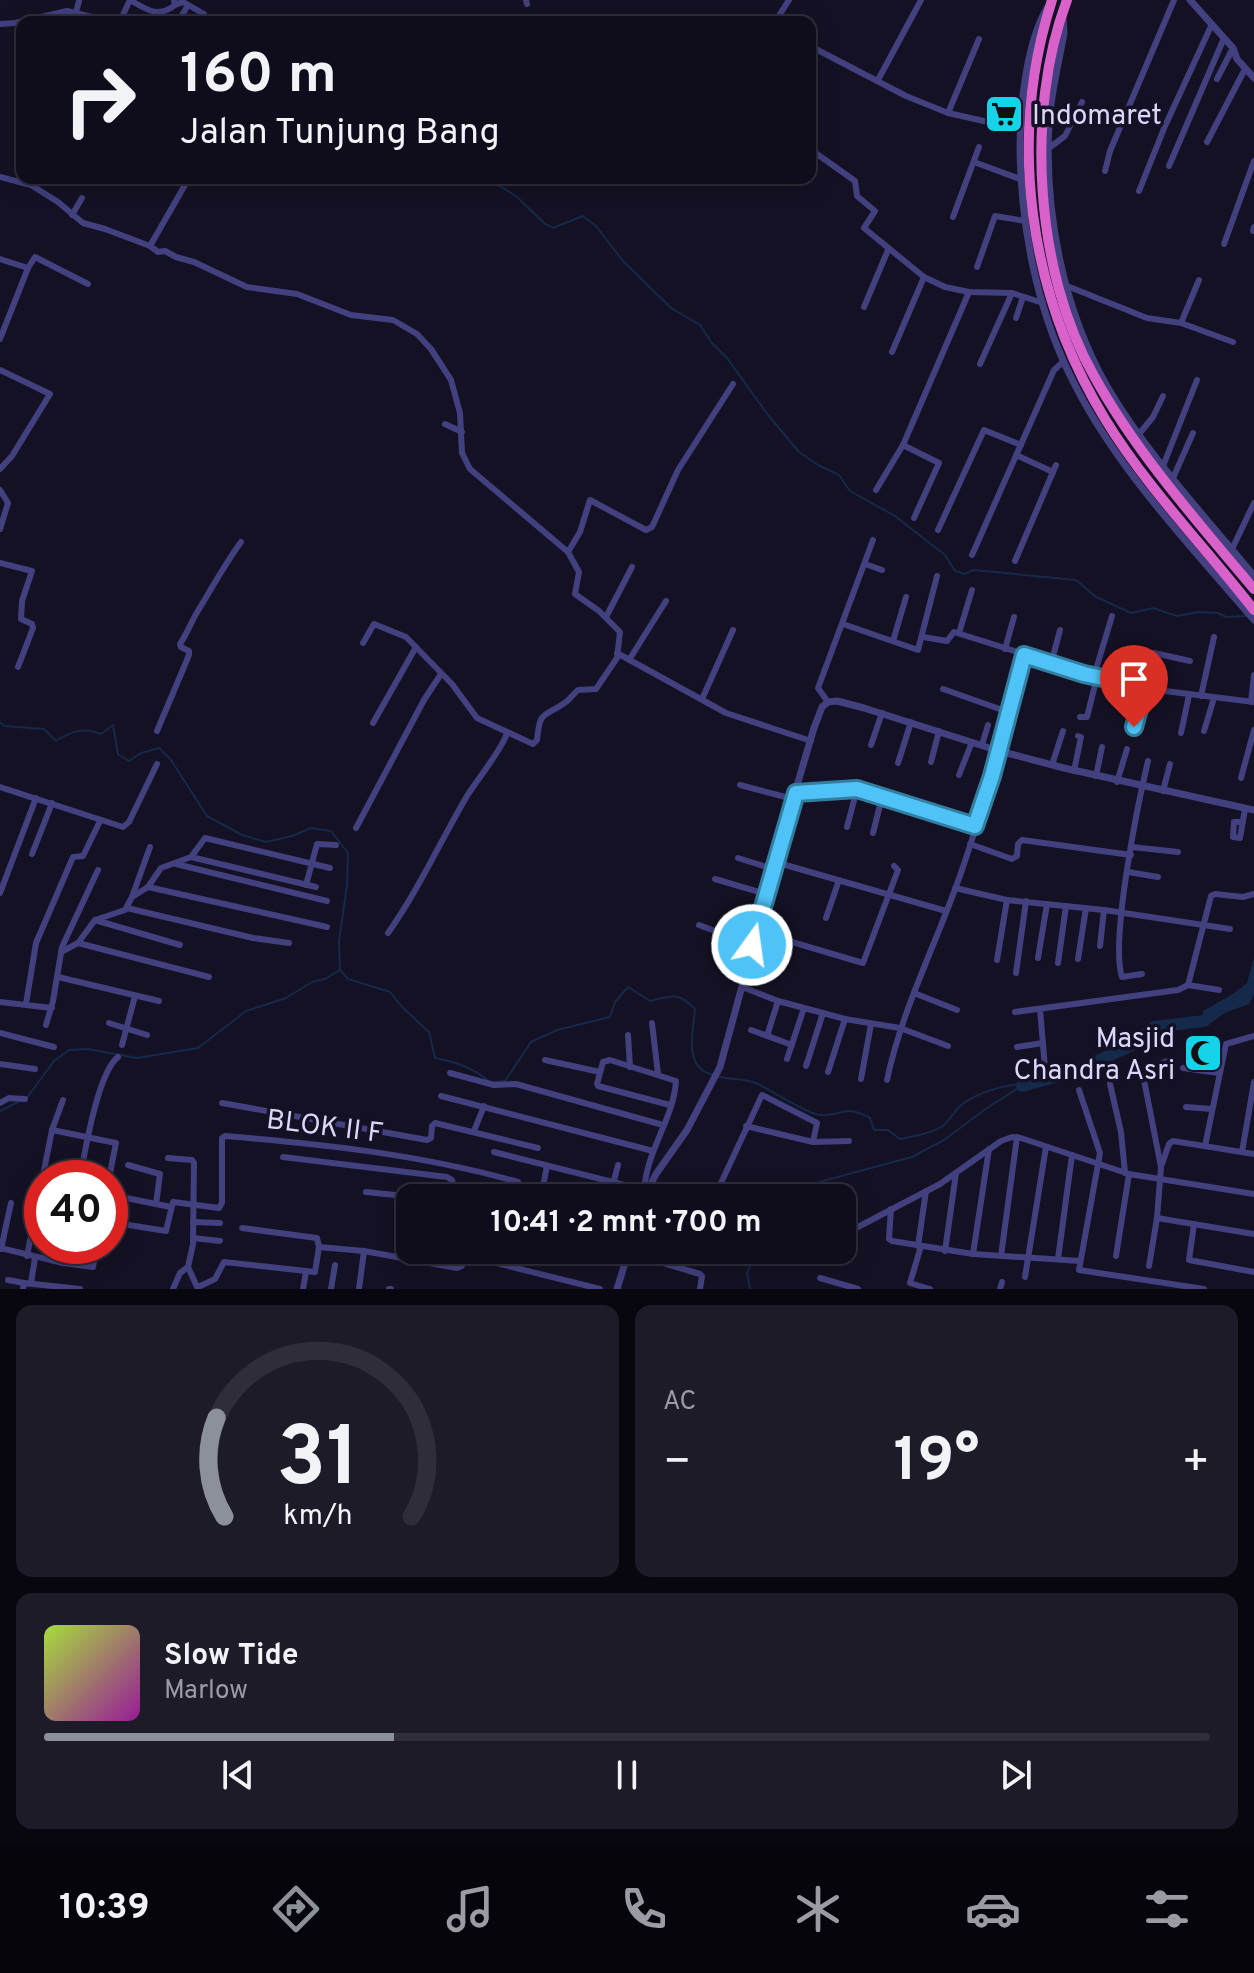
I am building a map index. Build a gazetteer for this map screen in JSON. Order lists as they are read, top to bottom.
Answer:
{
  "streets": {
    "street": ["BLOK II F"]
  },
  "places": {
    "supermarket": ["Indomaret"],
    "mosque": ["Masjid Chandra Asri"]
  },
  "page": {
    "turn": ["160 m", "Jalan Tunjung Bang"],
    "limit": "40",
    "trip": "10:41 · 2 mnt · 700 m",
    "tile": "AC",
    "heat": ["−", "19°", "+"],
    "song": ["Slow Tide", "Marlow"],
    "tabs": "10:39",
    "gauge": ["31", "km/h"]
  }
}
